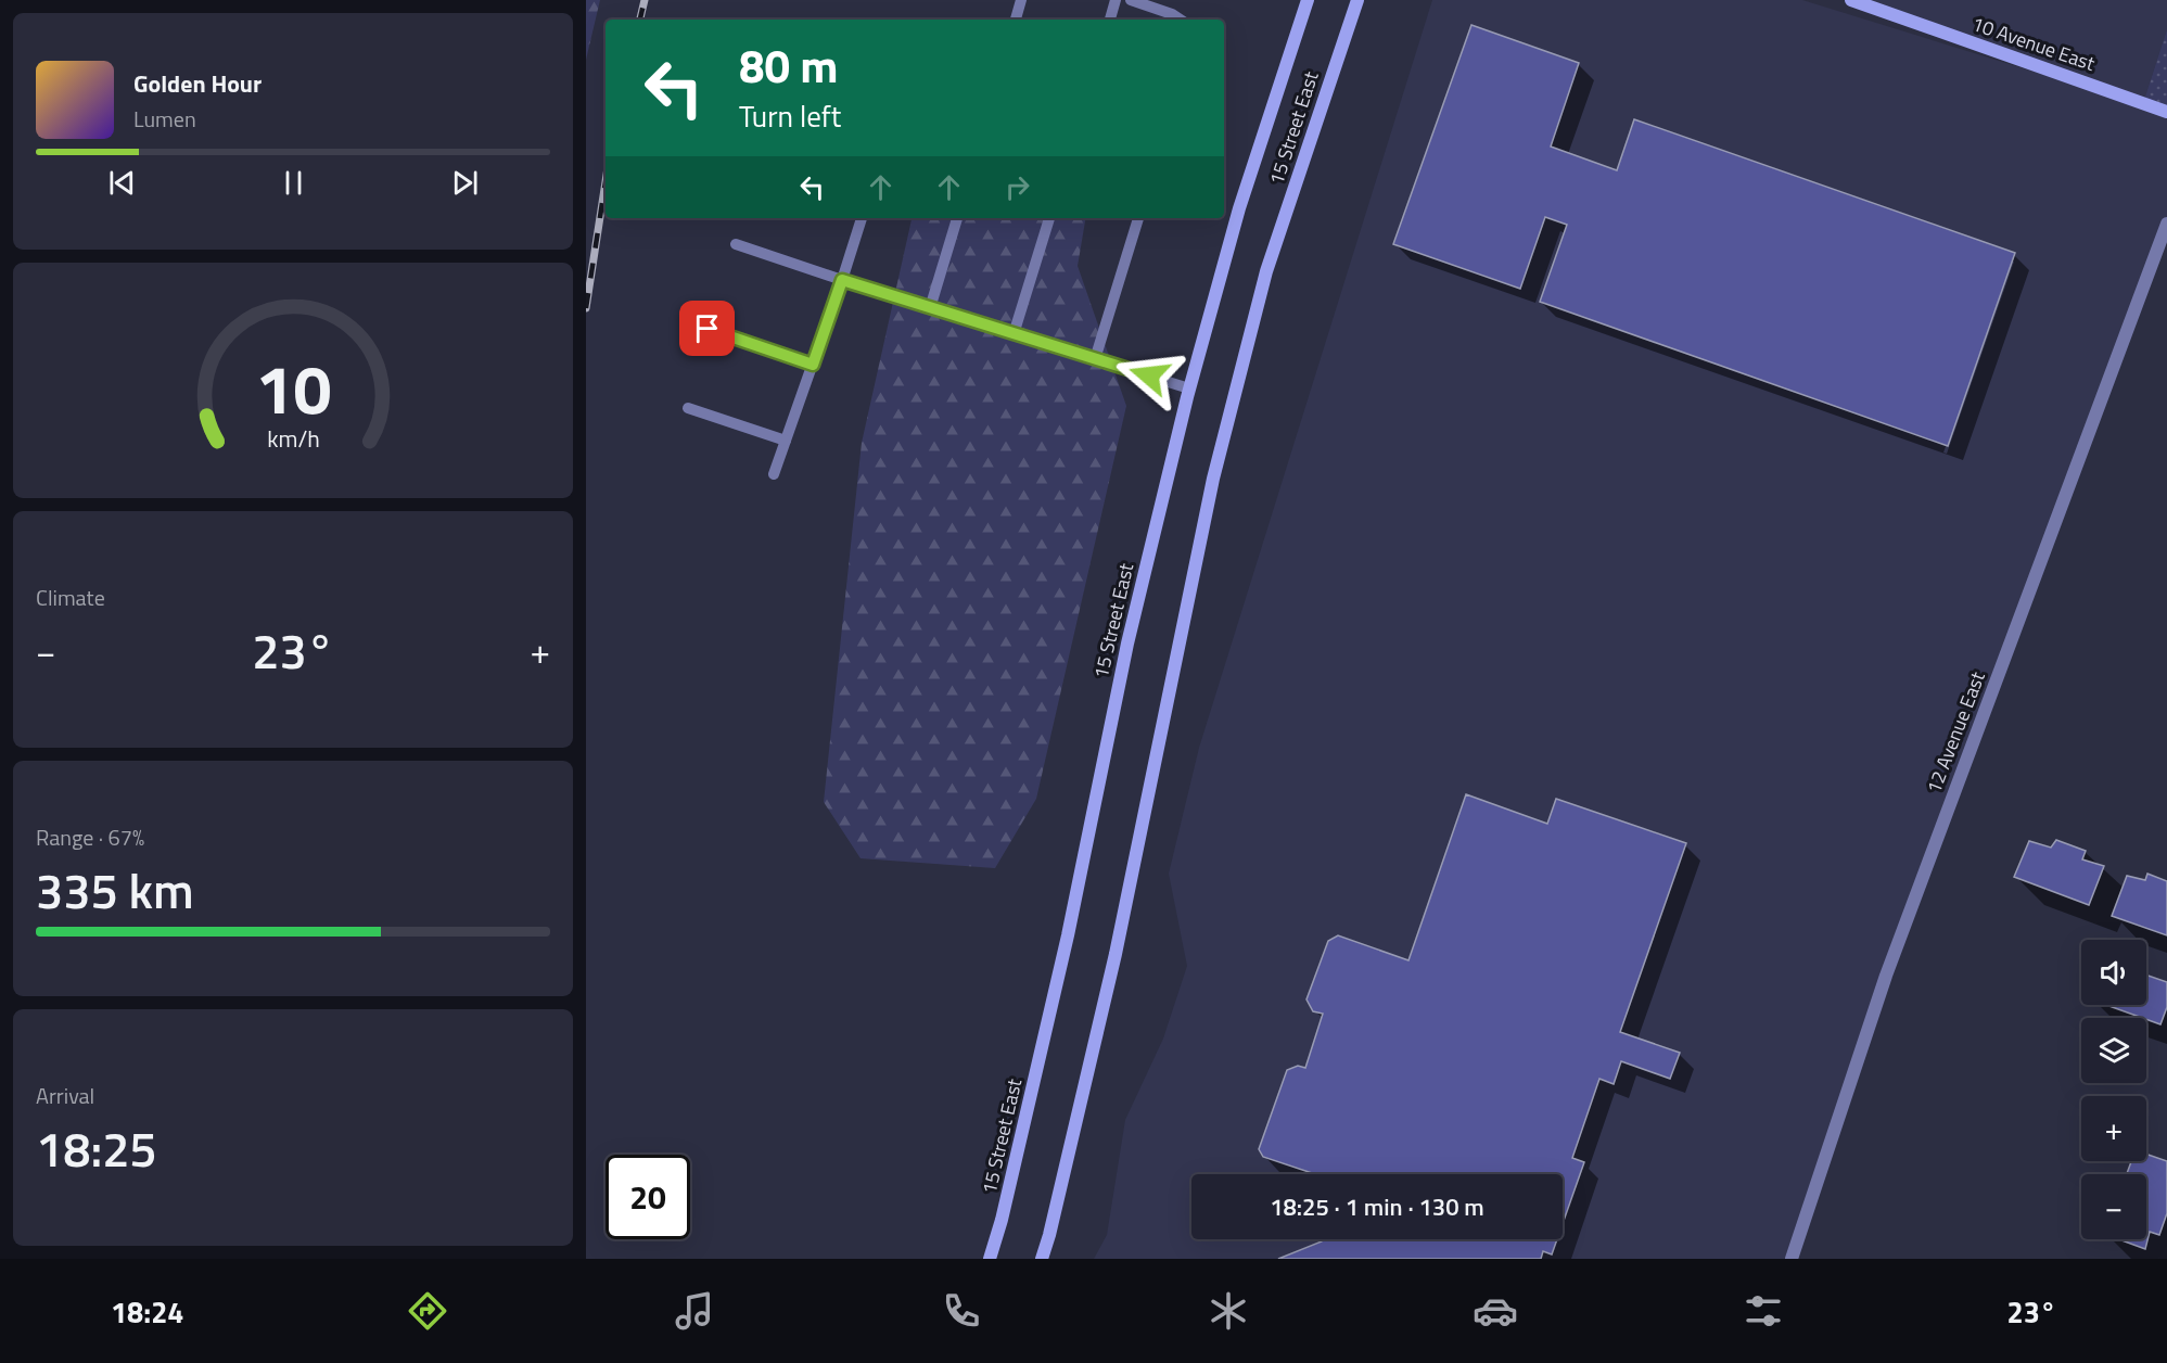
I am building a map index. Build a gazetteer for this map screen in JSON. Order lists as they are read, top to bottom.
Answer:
{
  "streets": {
    "main road": ["10 Avenue East", "15 Street East"],
    "street": ["12 Avenue East"]
  },
  "page": {
    "turn": ["80 m", "Turn left"],
    "song": ["Golden Hour", "Lumen"],
    "tile": [
      "Climate",
      ["Range · 67%", "335 km"],
      ["Arrival", "18:25"]
    ],
    "heat": ["−", "23°", "+"],
    "map_buttons": ["+", "−"],
    "limit": "20",
    "trip": "18:25 · 1 min · 130 m",
    "tabs": ["18:24", "23°"],
    "gauge": ["10", "km/h"]
  }
}
